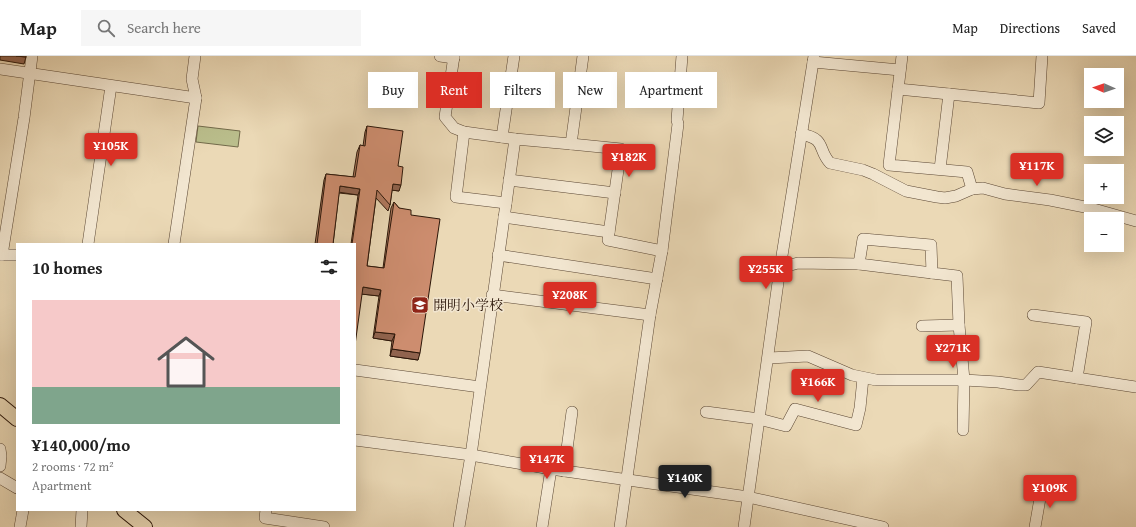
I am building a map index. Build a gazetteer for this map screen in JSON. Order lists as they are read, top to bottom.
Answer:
{
  "places": {
    "school or university": ["開明小学校"]
  },
  "north": "left",
  "page": {
    "header": "Map",
    "search": "Search here",
    "nav": ["Map", "Directions", "Saved"],
    "map_buttons": ["+", "−"],
    "chip": [
      "Buy",
      "Rent",
      "Filters",
      "New",
      "Apartment"
    ],
    "price": [
      "¥105K",
      "¥182K",
      "¥117K",
      "¥255K",
      "¥208K",
      "¥271K",
      "¥166K",
      "¥147K",
      "¥140K",
      "¥109K"
    ],
    "heading": "10 homes",
    "list": [
      {
        "name": "¥140,000/mo",
        "note": "2 rooms · 72 m² · Apartment"
      }
    ]
  }
}
